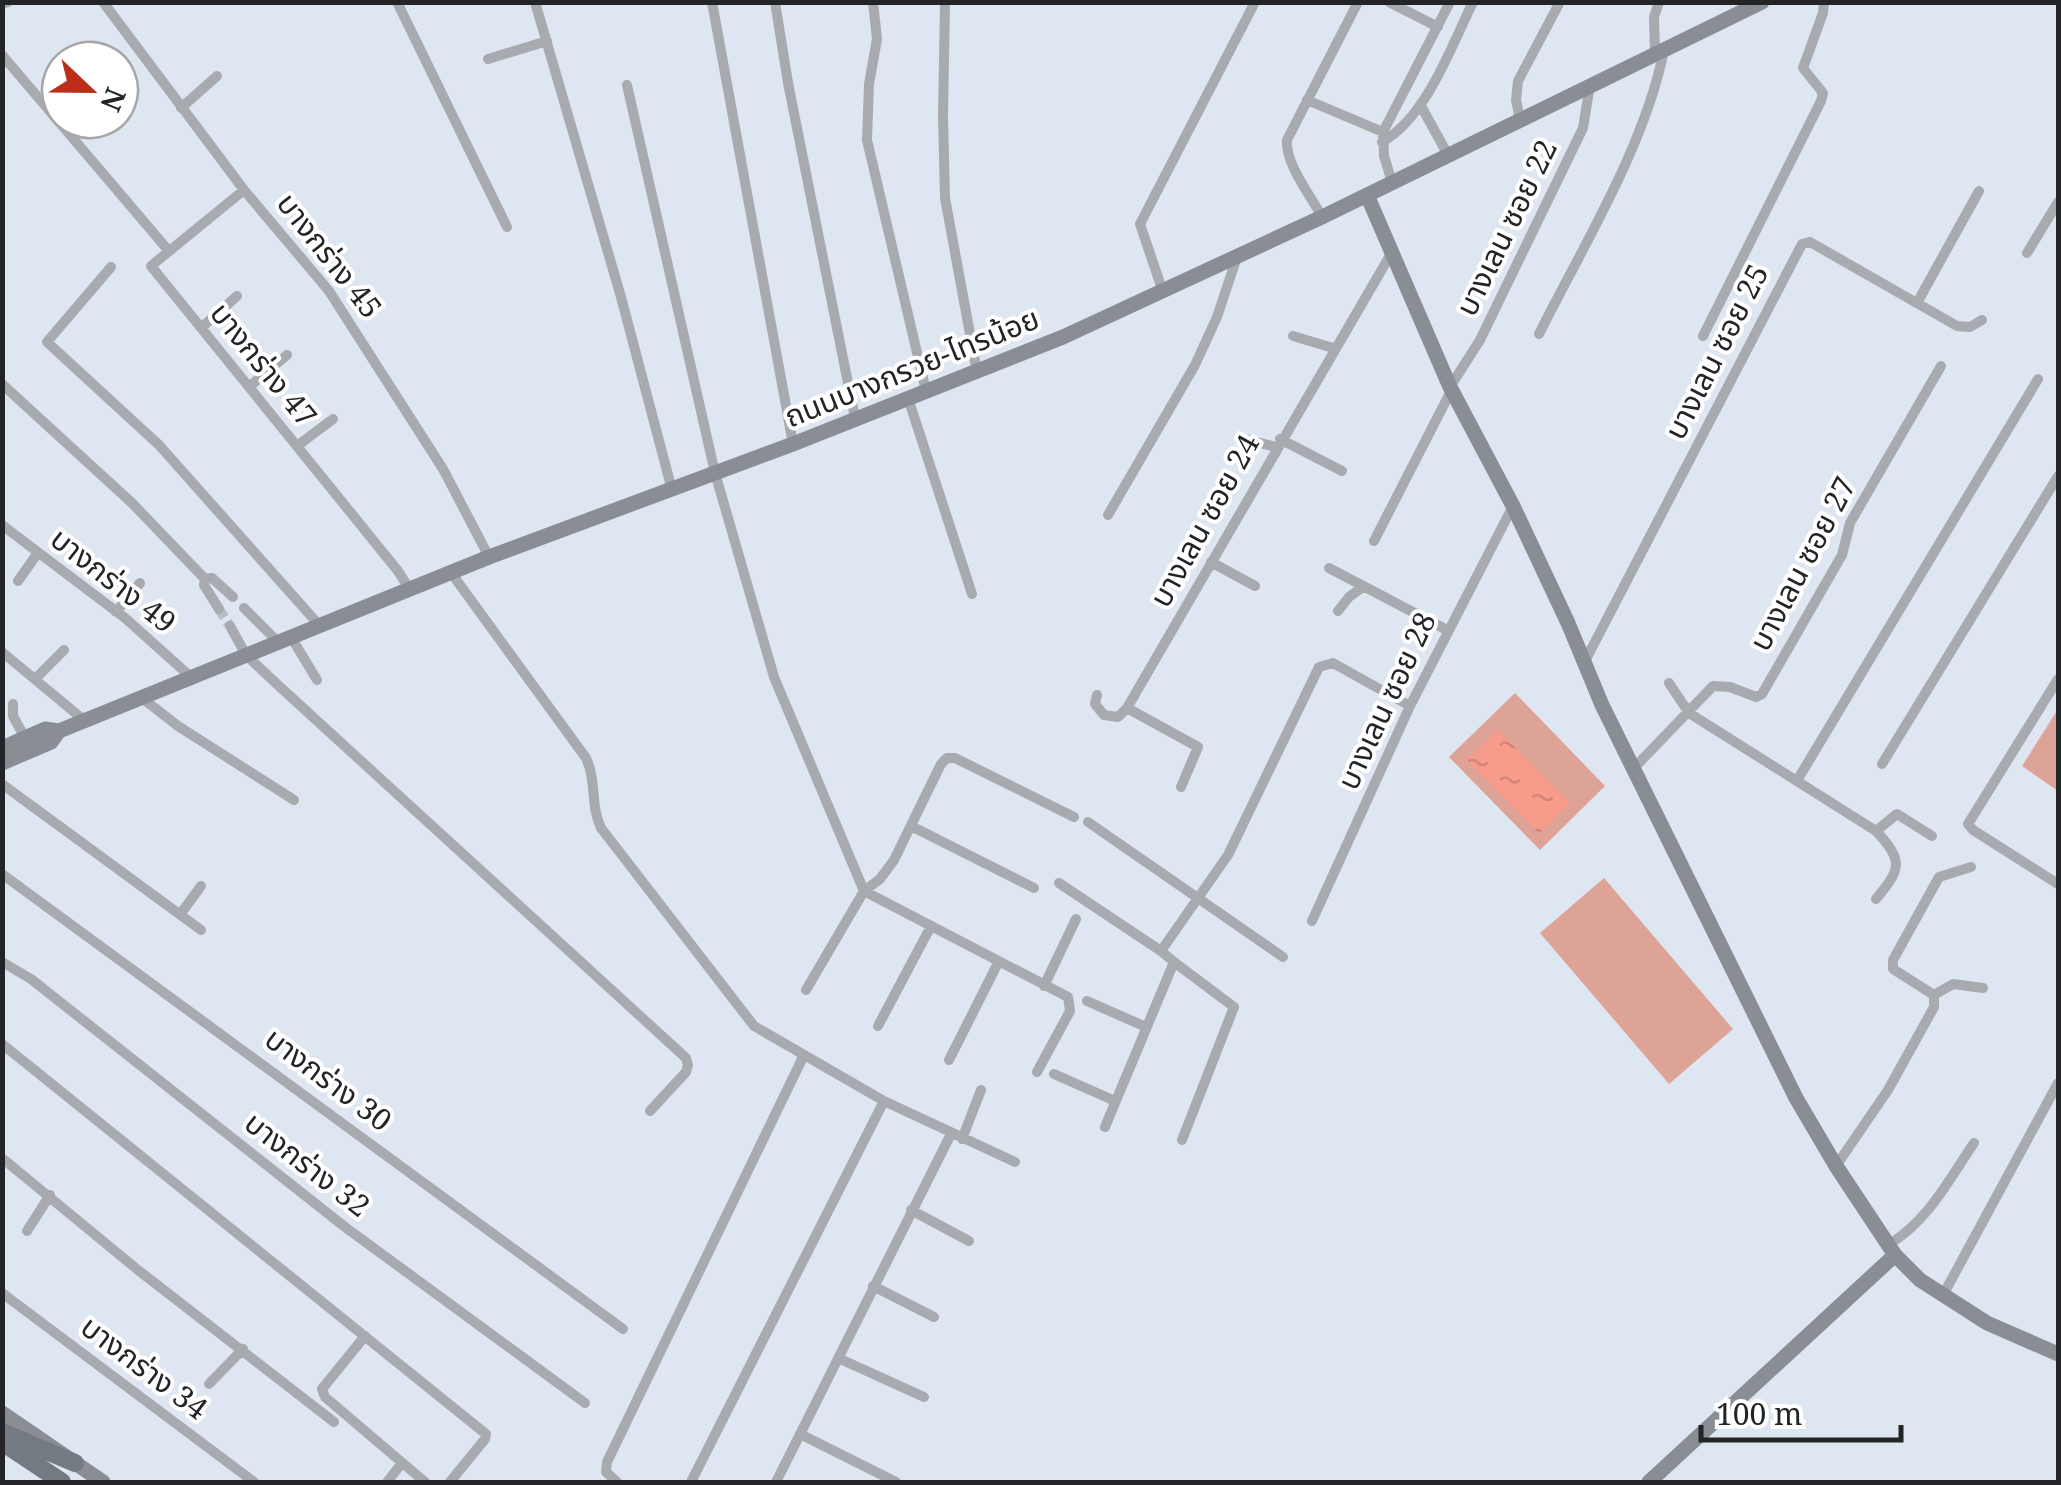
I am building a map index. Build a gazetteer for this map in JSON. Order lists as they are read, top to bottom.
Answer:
{
  "streets": {
    "main road": ["ถนนบางกรวย-ไทรน้อย"],
    "street": [
      "บางเลน ซอย 22",
      "บางกร่าง 45",
      "บางเลน ซอย 25",
      "บางกร่าง 47",
      "บางเลน ซอย 24",
      "บางเลน ซอย 27",
      "บางกร่าง 49",
      "บางเลน ซอย 28",
      "บางกร่าง 30",
      "บางกร่าง 32",
      "บางกร่าง 34"
    ]
  },
  "crossings": [
    ["บางเลน ซอย 22", "ถนนบางกรวย-ไทรน้อย"],
    ["บางกร่าง 45", "ถนนบางกรวย-ไทรน้อย"],
    ["บางกร่าง 47", "ถนนบางกรวย-ไทรน้อย"],
    ["ถนนบางกรวย-ไทรน้อย", "บางกร่าง 49"]
  ],
  "scale_bar": "100 m",
  "north": "right"
}
